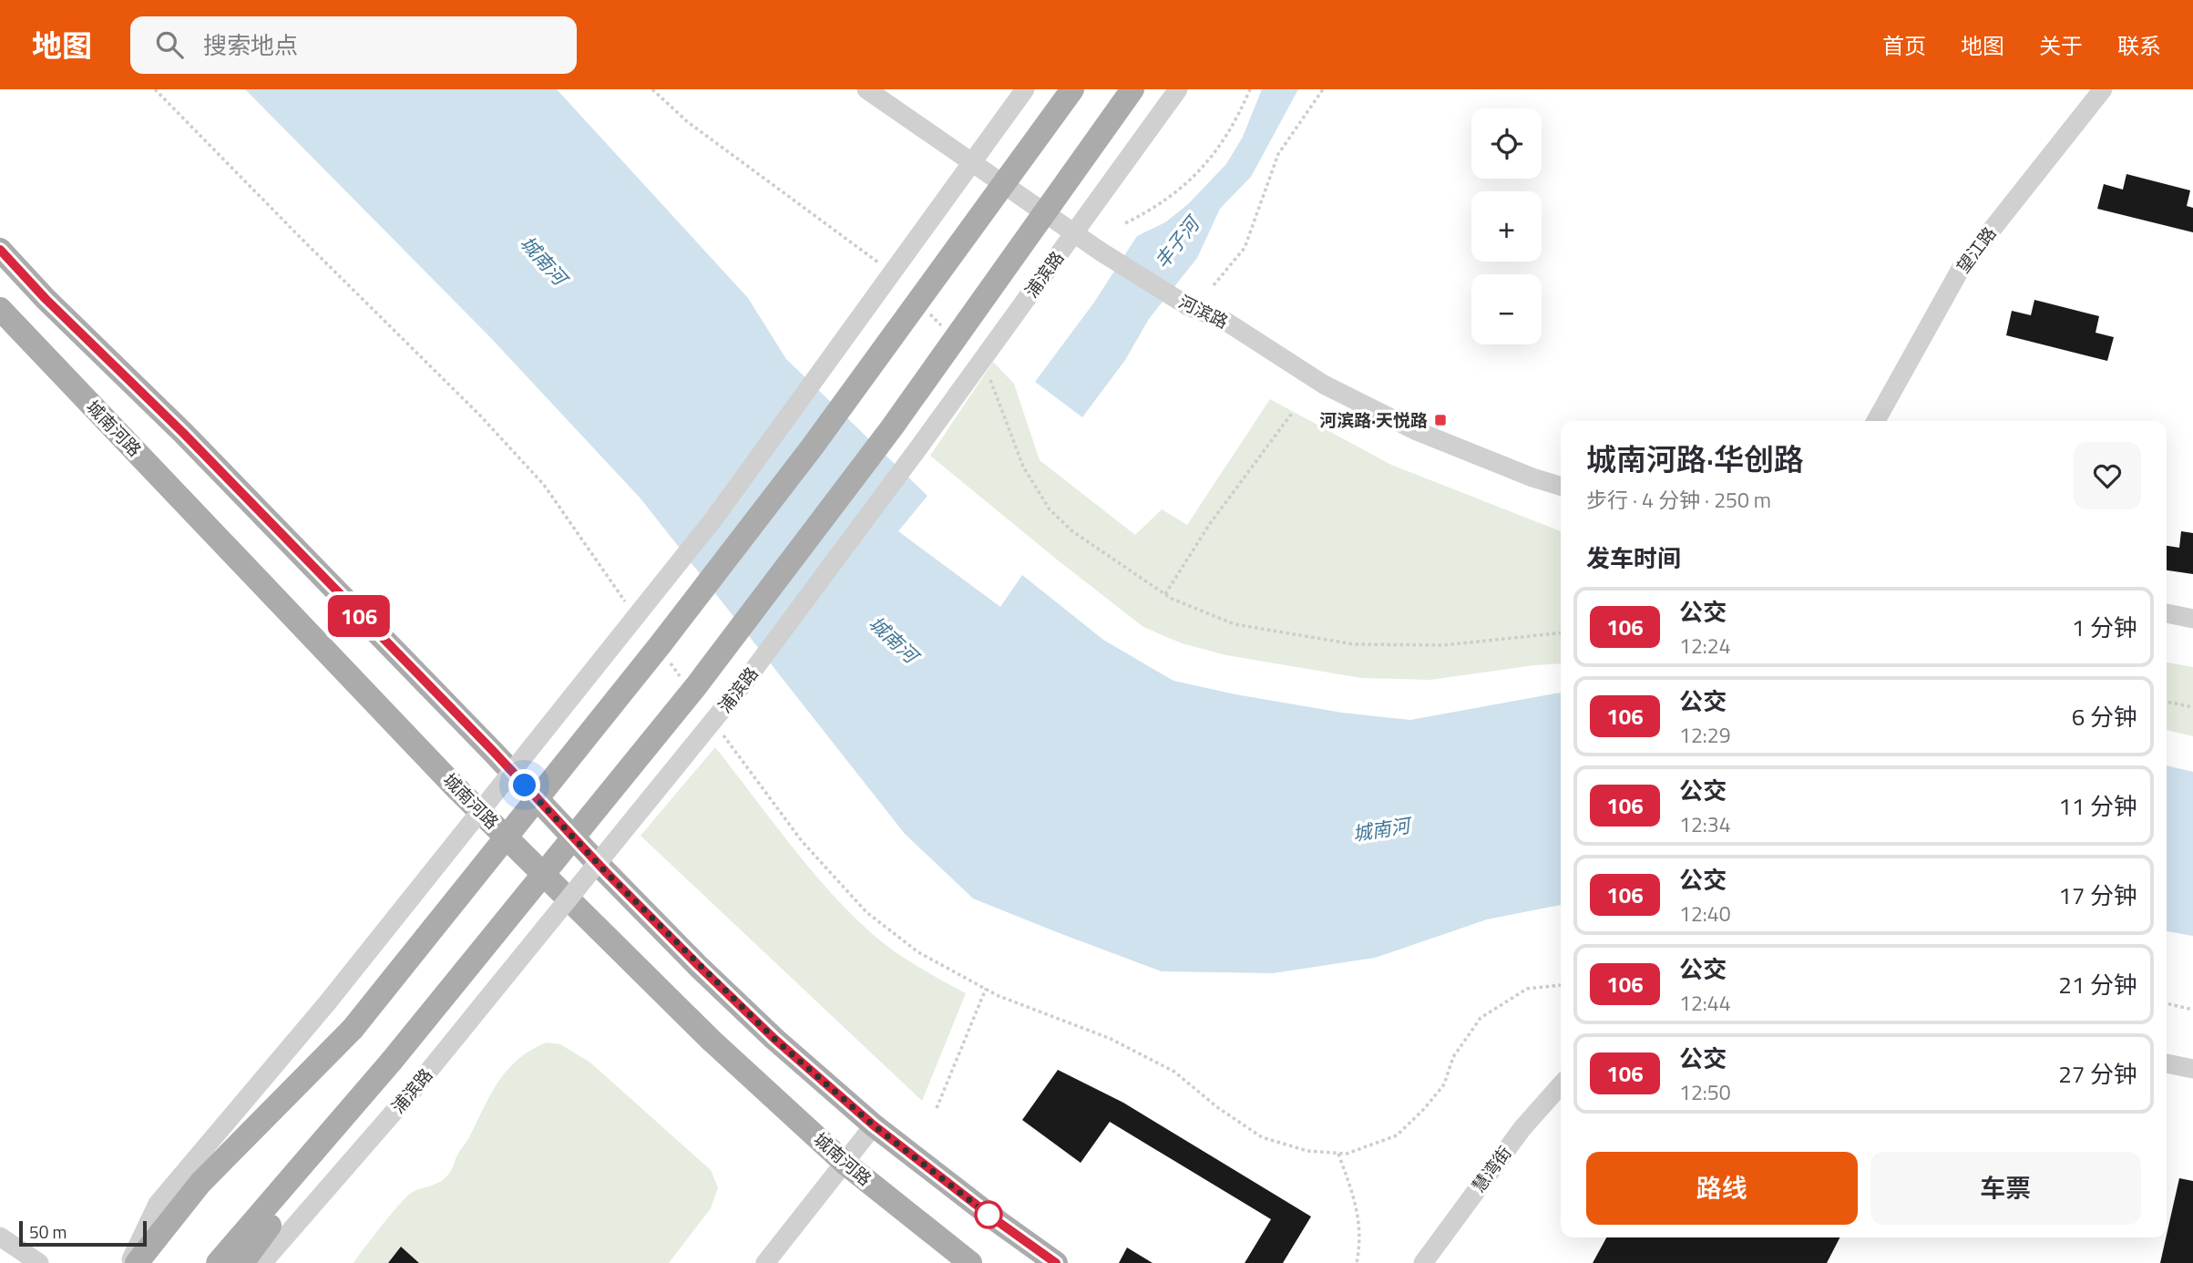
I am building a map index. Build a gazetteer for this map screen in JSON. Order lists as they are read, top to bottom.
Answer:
{
  "streets": {
    "main road": ["浦滨路", "城南河路"],
    "street": ["望江路", "河滨路", "慧湾街"]
  },
  "water": ["丰子河", "城南河"],
  "places": {
    "transit": ["河滨路·天悦路"]
  },
  "lines": ["bus line 106"],
  "scale_bar": "50 m",
  "page": {
    "header": "地图",
    "search": "搜索地点",
    "nav": [
      "首页",
      "地图",
      "关于",
      "联系"
    ],
    "on_map": "106",
    "map_buttons": ["+", "−"],
    "heading": [
      ["城南河路·华创路", "步行 · 4 分钟 · 250 m"],
      "发车时间"
    ],
    "list": [
      {
        "mark": "106",
        "name": "公交",
        "note": "12:24",
        "value": "1 分钟"
      },
      {
        "mark": "106",
        "name": "公交",
        "note": "12:29",
        "value": "6 分钟"
      },
      {
        "mark": "106",
        "name": "公交",
        "note": "12:34",
        "value": "11 分钟"
      },
      {
        "mark": "106",
        "name": "公交",
        "note": "12:40",
        "value": "17 分钟"
      },
      {
        "mark": "106",
        "name": "公交",
        "note": "12:44",
        "value": "21 分钟"
      },
      {
        "mark": "106",
        "name": "公交",
        "note": "12:50",
        "value": "27 分钟"
      }
    ],
    "buttons": ["路线", "车票"],
    "scale": "50 m"
  }
}
